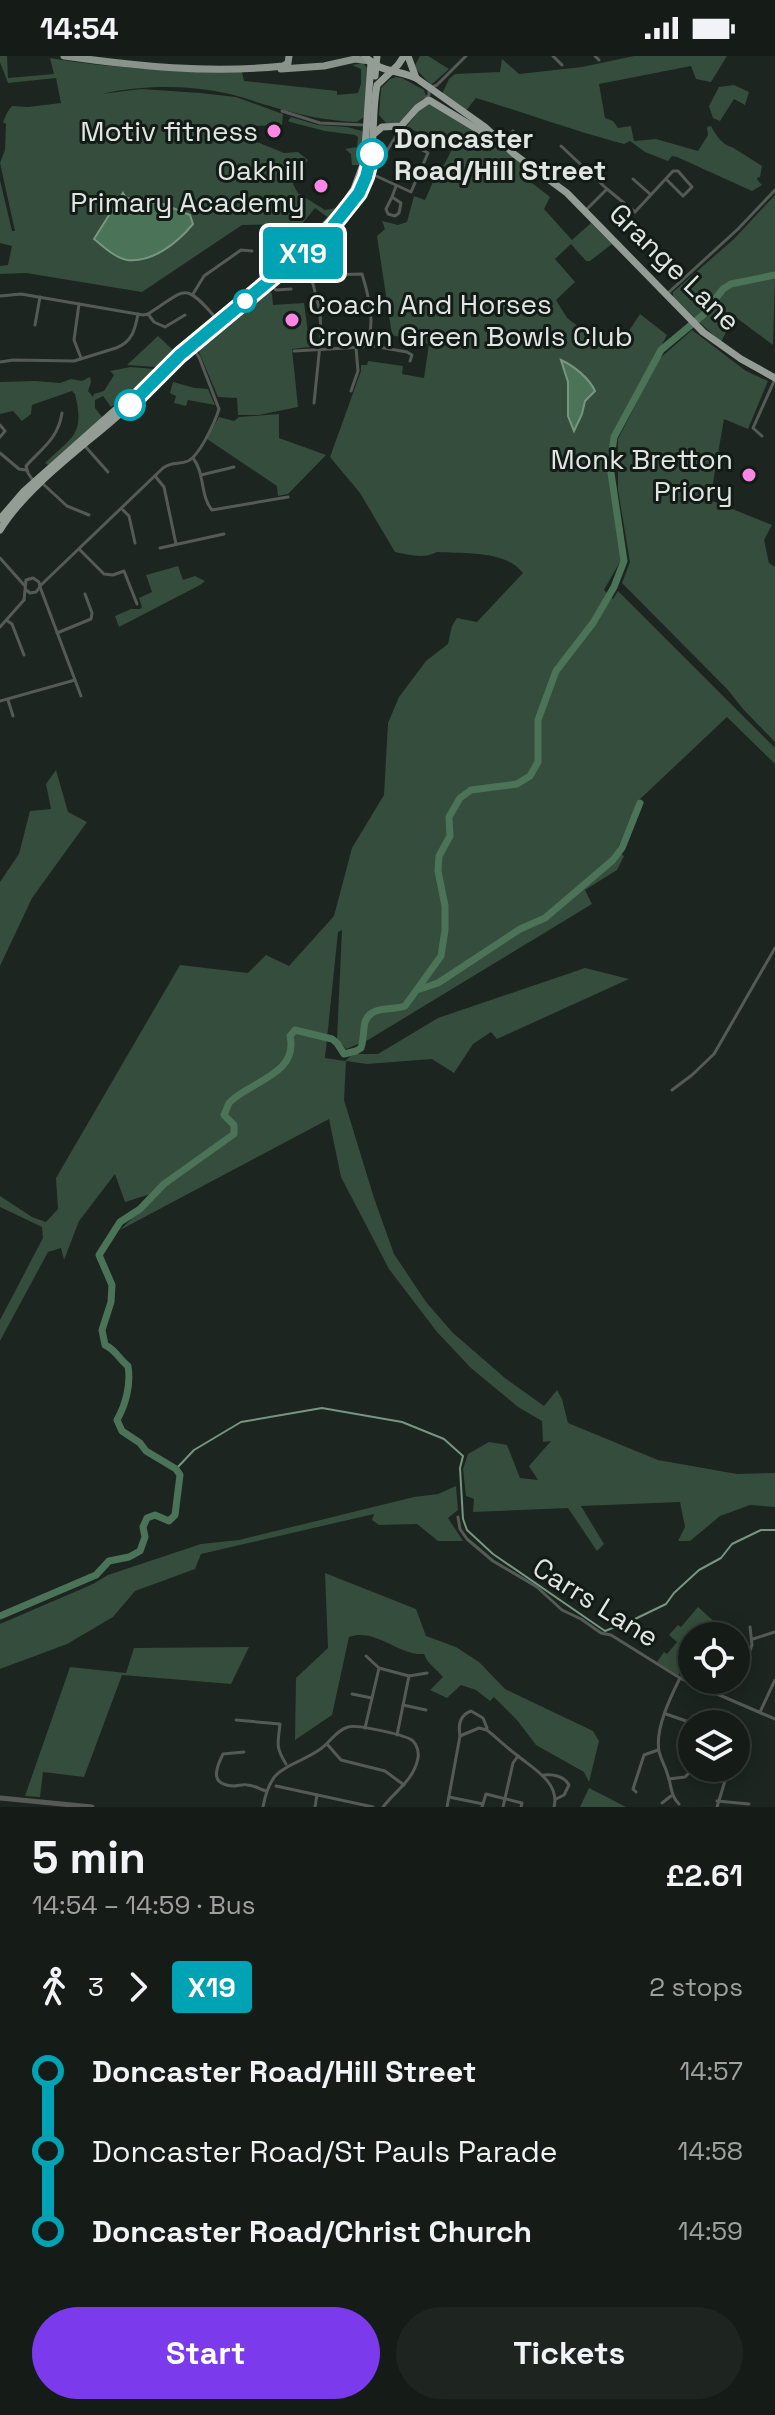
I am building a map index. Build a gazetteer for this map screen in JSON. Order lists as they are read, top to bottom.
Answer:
{
  "streets": {
    "highway": ["Grange Lane"],
    "street": ["Carrs Lane"]
  },
  "places": [
    "Motiv fitness",
    "Doncaster Road/Hill Street",
    "Oakhill Primary Academy",
    "Coach And Horses Crown Green Bowls Club",
    "Monk Bretton Priory"
  ],
  "lines": ["bus line X19"],
  "page": {
    "status": "14:54",
    "on_map": "X19",
    "heading": ["5 min", "14:54 – 14:59 · Bus", "£2.61"],
    "legs": ["3", "X19", "2 stops"],
    "list": [
      {
        "name": "Doncaster Road/Hill Street",
        "value": "14:57"
      },
      {
        "name": "Doncaster Road/St Pauls Parade",
        "value": "14:58"
      },
      {
        "name": "Doncaster Road/Christ Church",
        "value": "14:59"
      }
    ],
    "buttons": ["Start", "Tickets"]
  }
}
